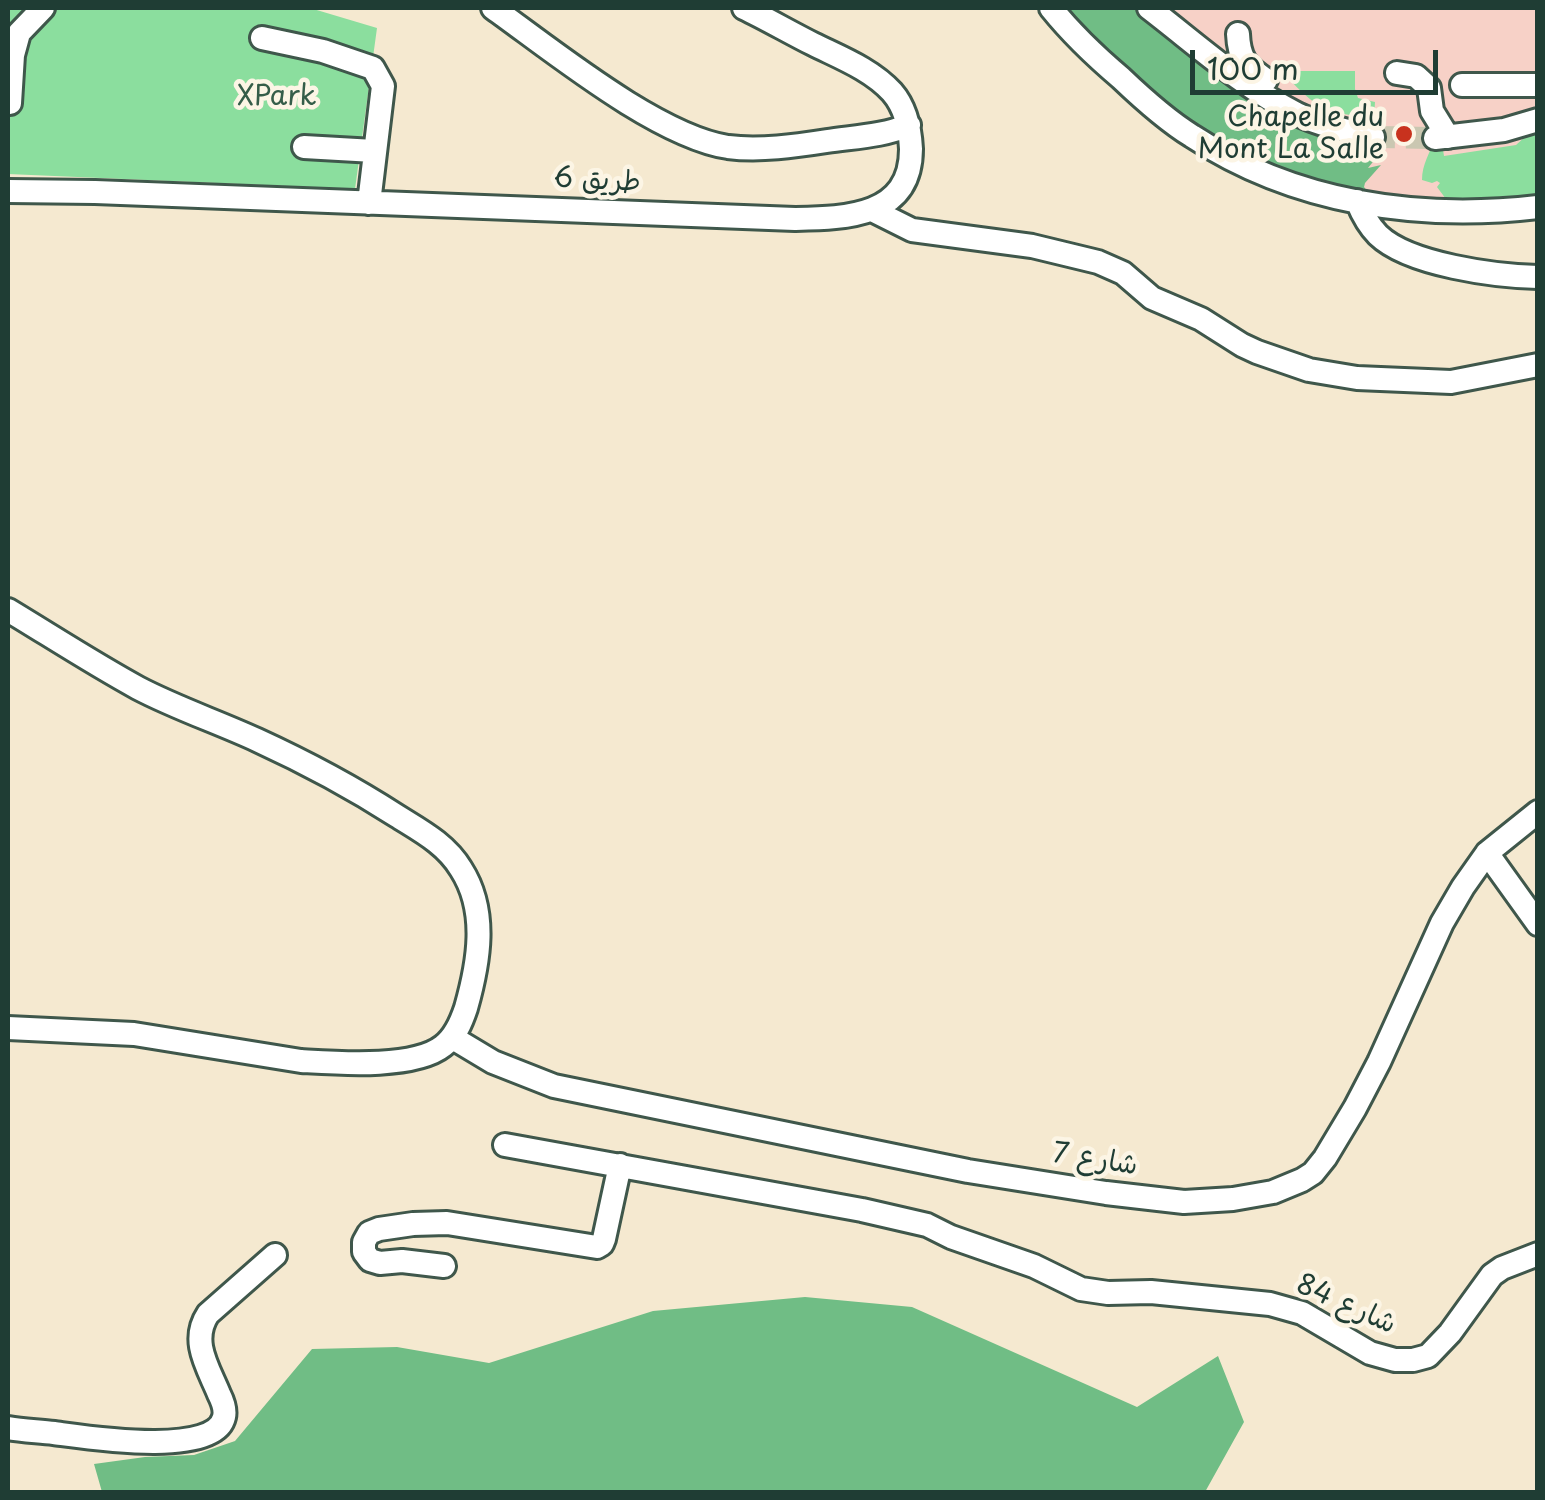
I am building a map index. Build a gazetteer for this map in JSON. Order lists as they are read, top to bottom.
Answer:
{
  "streets": {
    "street": ["طريق 6", "شارع 7", "شارع 84"]
  },
  "parks": ["XPark"],
  "places": ["Chapelle du Mont La Salle"],
  "scale_bar": "100 m"
}
